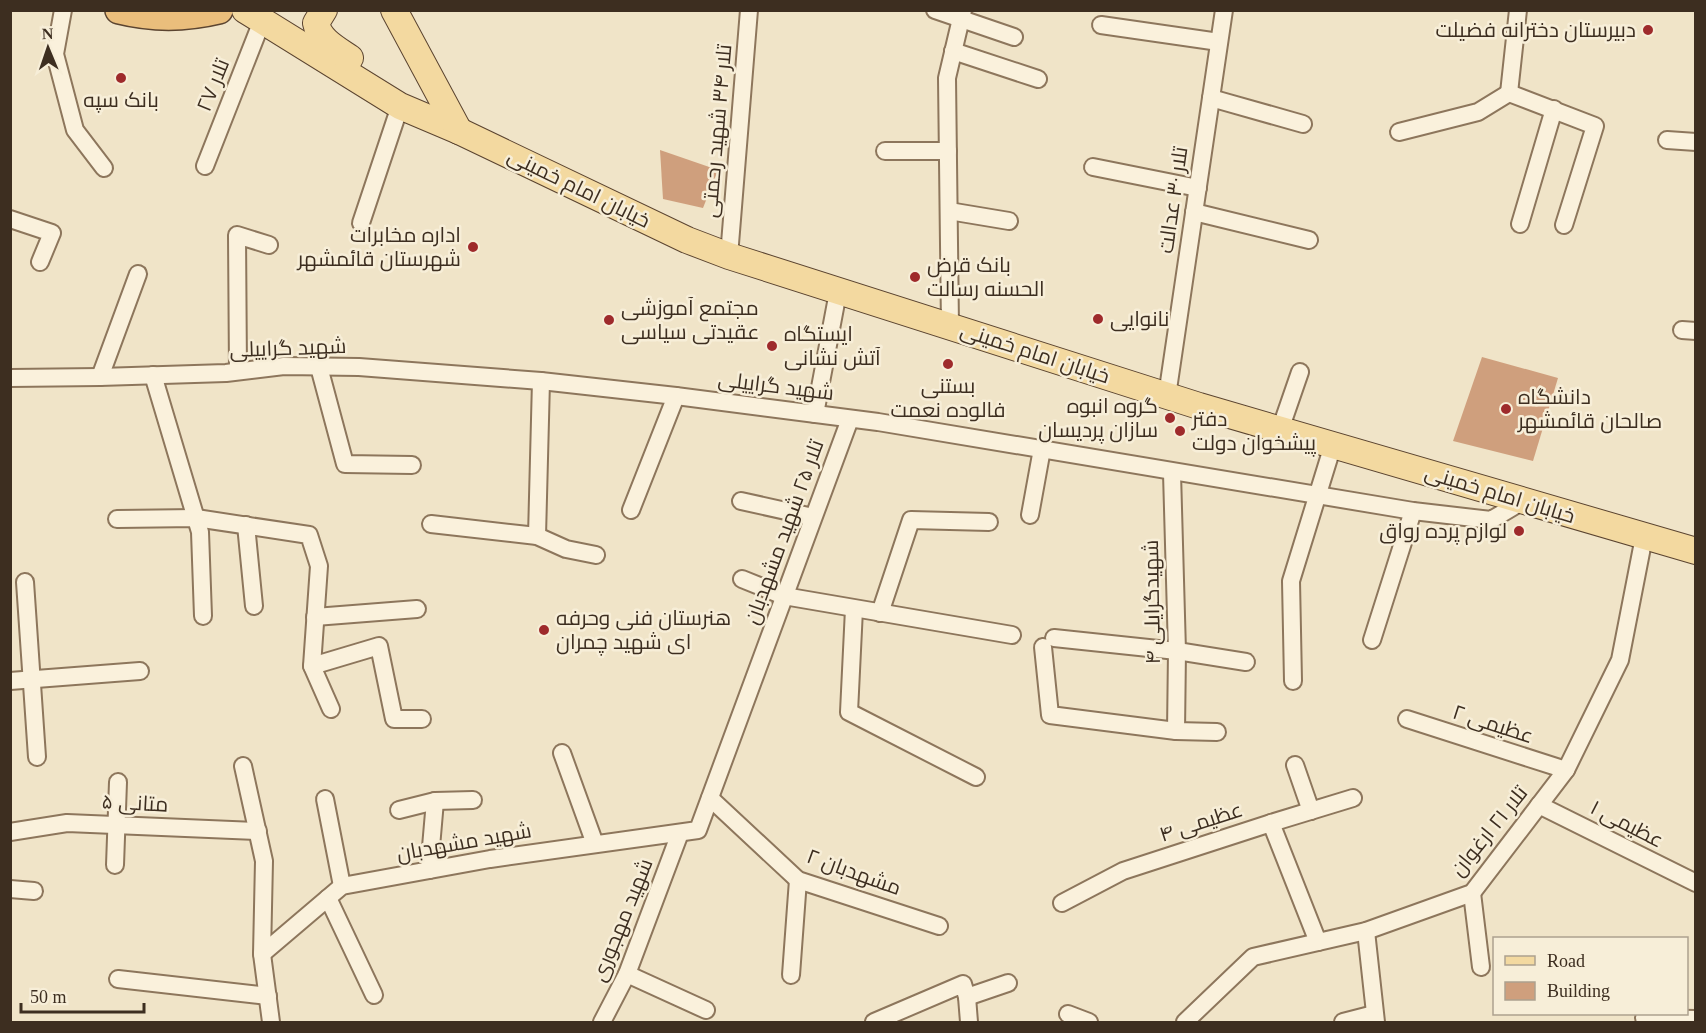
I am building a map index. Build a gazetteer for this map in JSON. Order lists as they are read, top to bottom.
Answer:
{
  "streets": {
    "main road": ["خیابان امام خمینی"],
    "street": [
      "تلار ۲۷",
      "تلار ۳۴ شهید رحمتی",
      "تلار ۳۰ عدالت",
      "شهید گراییلی",
      "تلار ۲۵ شهید مشهدبان",
      "شهیدگرایلی ۴",
      "عظیمی ۲",
      "متانی ۵",
      "عظیمی ۴",
      "عظیمی ۱",
      "تلار ۲۱ ارغوان",
      "شهید مشهدبان",
      "مشهدبان ۲",
      "شهید مهجوری"
    ]
  },
  "crossings": [
    ["تلار ۲۷", "خیابان امام خمینی"],
    ["تلار ۳۴ شهید رحمتی", "خیابان امام خمینی"],
    ["خیابان امام خمینی", "تلار ۳۰ عدالت"],
    ["خیابان امام خمینی", "شهید گراییلی"],
    ["خیابان امام خمینی", "تلار ۲۱ ارغوان"],
    ["شهید گراییلی", "تلار ۲۵ شهید مشهدبان"],
    ["شهید گراییلی", "شهیدگرایلی ۴"],
    ["تلار ۲۵ شهید مشهدبان", "شهید مشهدبان"],
    ["تلار ۲۵ شهید مشهدبان", "مشهدبان ۲"],
    ["عظیمی ۲", "تلار ۲۱ ارغوان"],
    ["عظیمی ۴", "تلار ۲۱ ارغوان"],
    ["عظیمی ۱", "تلار ۲۱ ارغوان"],
    ["شهید مشهدبان", "شهید مهجوری"]
  ],
  "places": [
    "دبیرستان دخترانه فضیلت",
    "بانک سپه",
    "اداره مخابرات شهرستان قائمشهر",
    "بانک قرض الحسنه رسالت",
    "نانوایی",
    "مجتمع آموزشی عقیدتی سیاسی",
    "ایستگاه آتش نشانی",
    "بستنی فالوده نعمت",
    "دانشگاه صالحان قائمشهر",
    "گروه انبوه سازان پردیسان",
    "دفتر پیشخوان دولت",
    "لوازم پرده رواق",
    "هنرستان فنی وحرفه ای شهید چمران"
  ],
  "legend": ["Road", "Building"],
  "scale_bar": "50 m",
  "north": "top"
}
